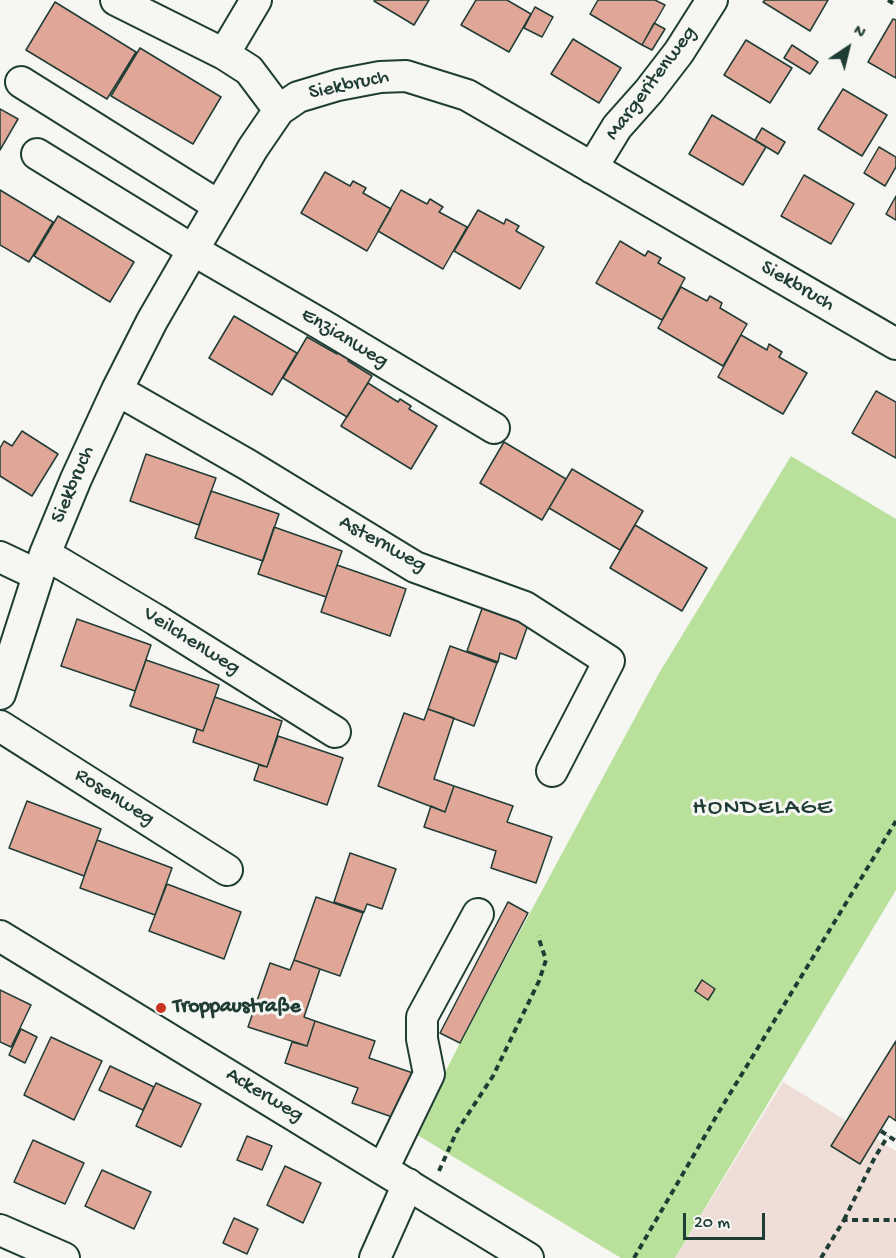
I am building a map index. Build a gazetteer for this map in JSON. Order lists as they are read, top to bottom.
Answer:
{
  "streets": {
    "street": [
      "Margeritenweg",
      "Siekbruch",
      "Enzianweg",
      "Asternweg",
      "Veilchenweg",
      "Rosenweg",
      "Ackerweg"
    ]
  },
  "crossings": [
    ["Margeritenweg", "Siekbruch"],
    ["Siekbruch", "Enzianweg"],
    ["Siekbruch", "Asternweg"],
    ["Siekbruch", "Veilchenweg"]
  ],
  "districts": ["HONDELAGE"],
  "places": ["Troppaustraße"],
  "scale_bar": "20 m",
  "north": "top right"
}
